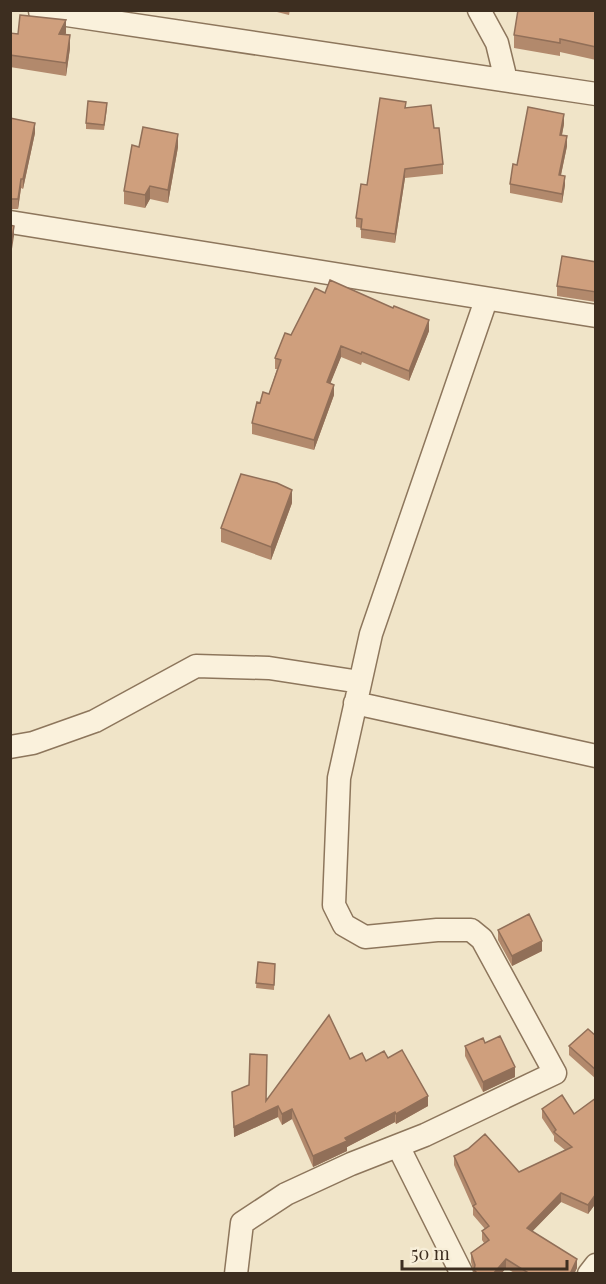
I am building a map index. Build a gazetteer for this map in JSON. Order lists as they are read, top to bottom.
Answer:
{
  "scale_bar": "50 m"
}
